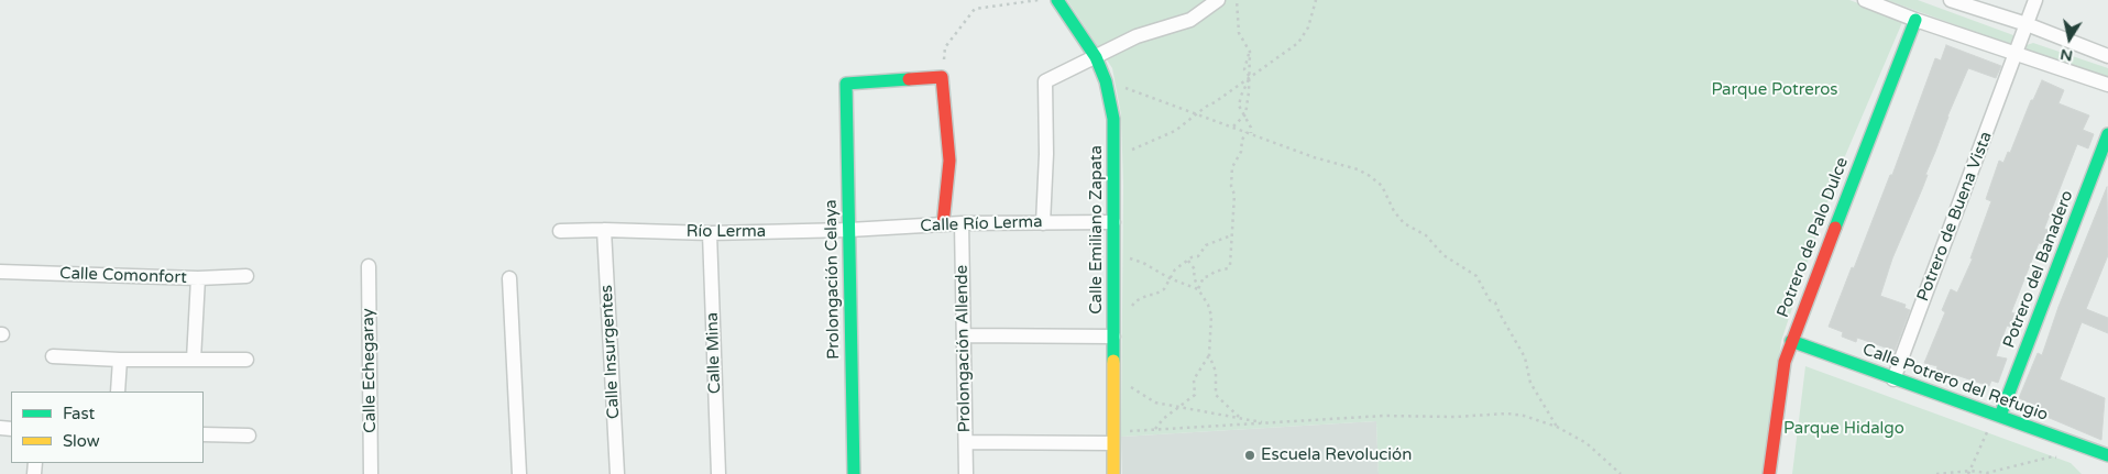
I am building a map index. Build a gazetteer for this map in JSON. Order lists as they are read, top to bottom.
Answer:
{
  "streets": {
    "street": [
      "Potrero de Buena Vista",
      "Calle Río Lerma",
      "Calle Emiliano Zapata",
      "Río Lerma",
      "Potrero de Palo Dulce",
      "Potrero del Banadero",
      "Calle Comonfort",
      "Prolongación Celaya",
      "Prolongación Allende",
      "Calle Insurgentes",
      "Calle Mina",
      "Calle Echegaray",
      "Calle Potrero del Refugio"
    ]
  },
  "crossings": [
    ["Potrero de Buena Vista", "Calle Potrero del Refugio"],
    ["Calle Río Lerma", "Calle Emiliano Zapata"],
    ["Calle Río Lerma", "Río Lerma"],
    ["Calle Río Lerma", "Prolongación Celaya"],
    ["Calle Río Lerma", "Prolongación Allende"],
    ["Río Lerma", "Prolongación Celaya"],
    ["Río Lerma", "Calle Insurgentes"],
    ["Río Lerma", "Calle Mina"],
    ["Potrero de Palo Dulce", "Calle Potrero del Refugio"],
    ["Potrero del Banadero", "Calle Potrero del Refugio"]
  ],
  "parks": ["Parque Potreros", "Parque Hidalgo"],
  "places": ["Escuela Revolución"],
  "legend": ["Fast", "Slow"],
  "north": "bottom"
}
